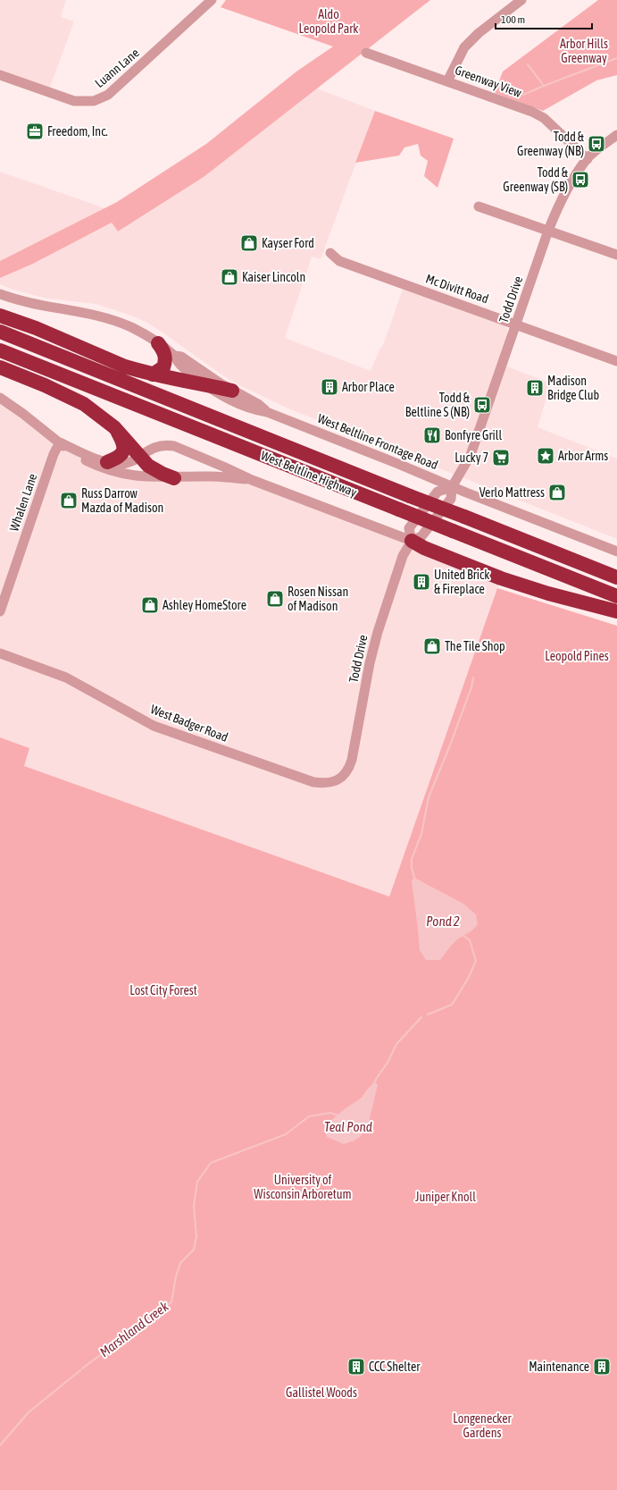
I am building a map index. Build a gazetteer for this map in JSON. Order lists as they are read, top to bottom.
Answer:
{
  "streets": {
    "highway": ["West Beltline Highway"],
    "street": [
      "Luann Lane",
      "Greenway View",
      "Mc Divitt Road",
      "Todd Drive",
      "West Beltline Frontage Road",
      "Whalen Lane",
      "West Badger Road"
    ]
  },
  "crossings": [
    ["Greenway View", "Todd Drive"],
    ["Mc Divitt Road", "Todd Drive"],
    ["Todd Drive", "West Beltline Frontage Road"],
    ["Todd Drive", "West Badger Road"]
  ],
  "water": ["Pond 2", "Teal Pond", "Marshland Creek"],
  "parks": [
    "Aldo Leopold Park",
    "Arbor Hills Greenway",
    "Leopold Pines",
    "Lost City Forest",
    "University of Wisconsin Arboretum",
    "Juniper Knoll",
    "Gallistel Woods",
    "Longenecker Gardens"
  ],
  "places": {
    "office": ["Freedom, Inc."],
    "bus stop": ["Todd & Greenway (NB)", "Todd & Greenway (SB)", "Todd & Beltline S (NB)"],
    "shop": [
      "Kayser Ford",
      "Kaiser Lincoln",
      "Verlo Mattress",
      "Russ Darrow Mazda of Madison",
      "Rosen Nissan of Madison",
      "Ashley HomeStore",
      "The Tile Shop"
    ],
    "building": [
      "Arbor Place",
      "Madison Bridge Club",
      "United Brick & Fireplace",
      "CCC Shelter",
      "Maintenance"
    ],
    "restaurant": ["Bonfyre Grill"],
    "place": ["Arbor Arms"],
    "supermarket": ["Lucky 7"]
  },
  "scale_bar": "100 m"
}
